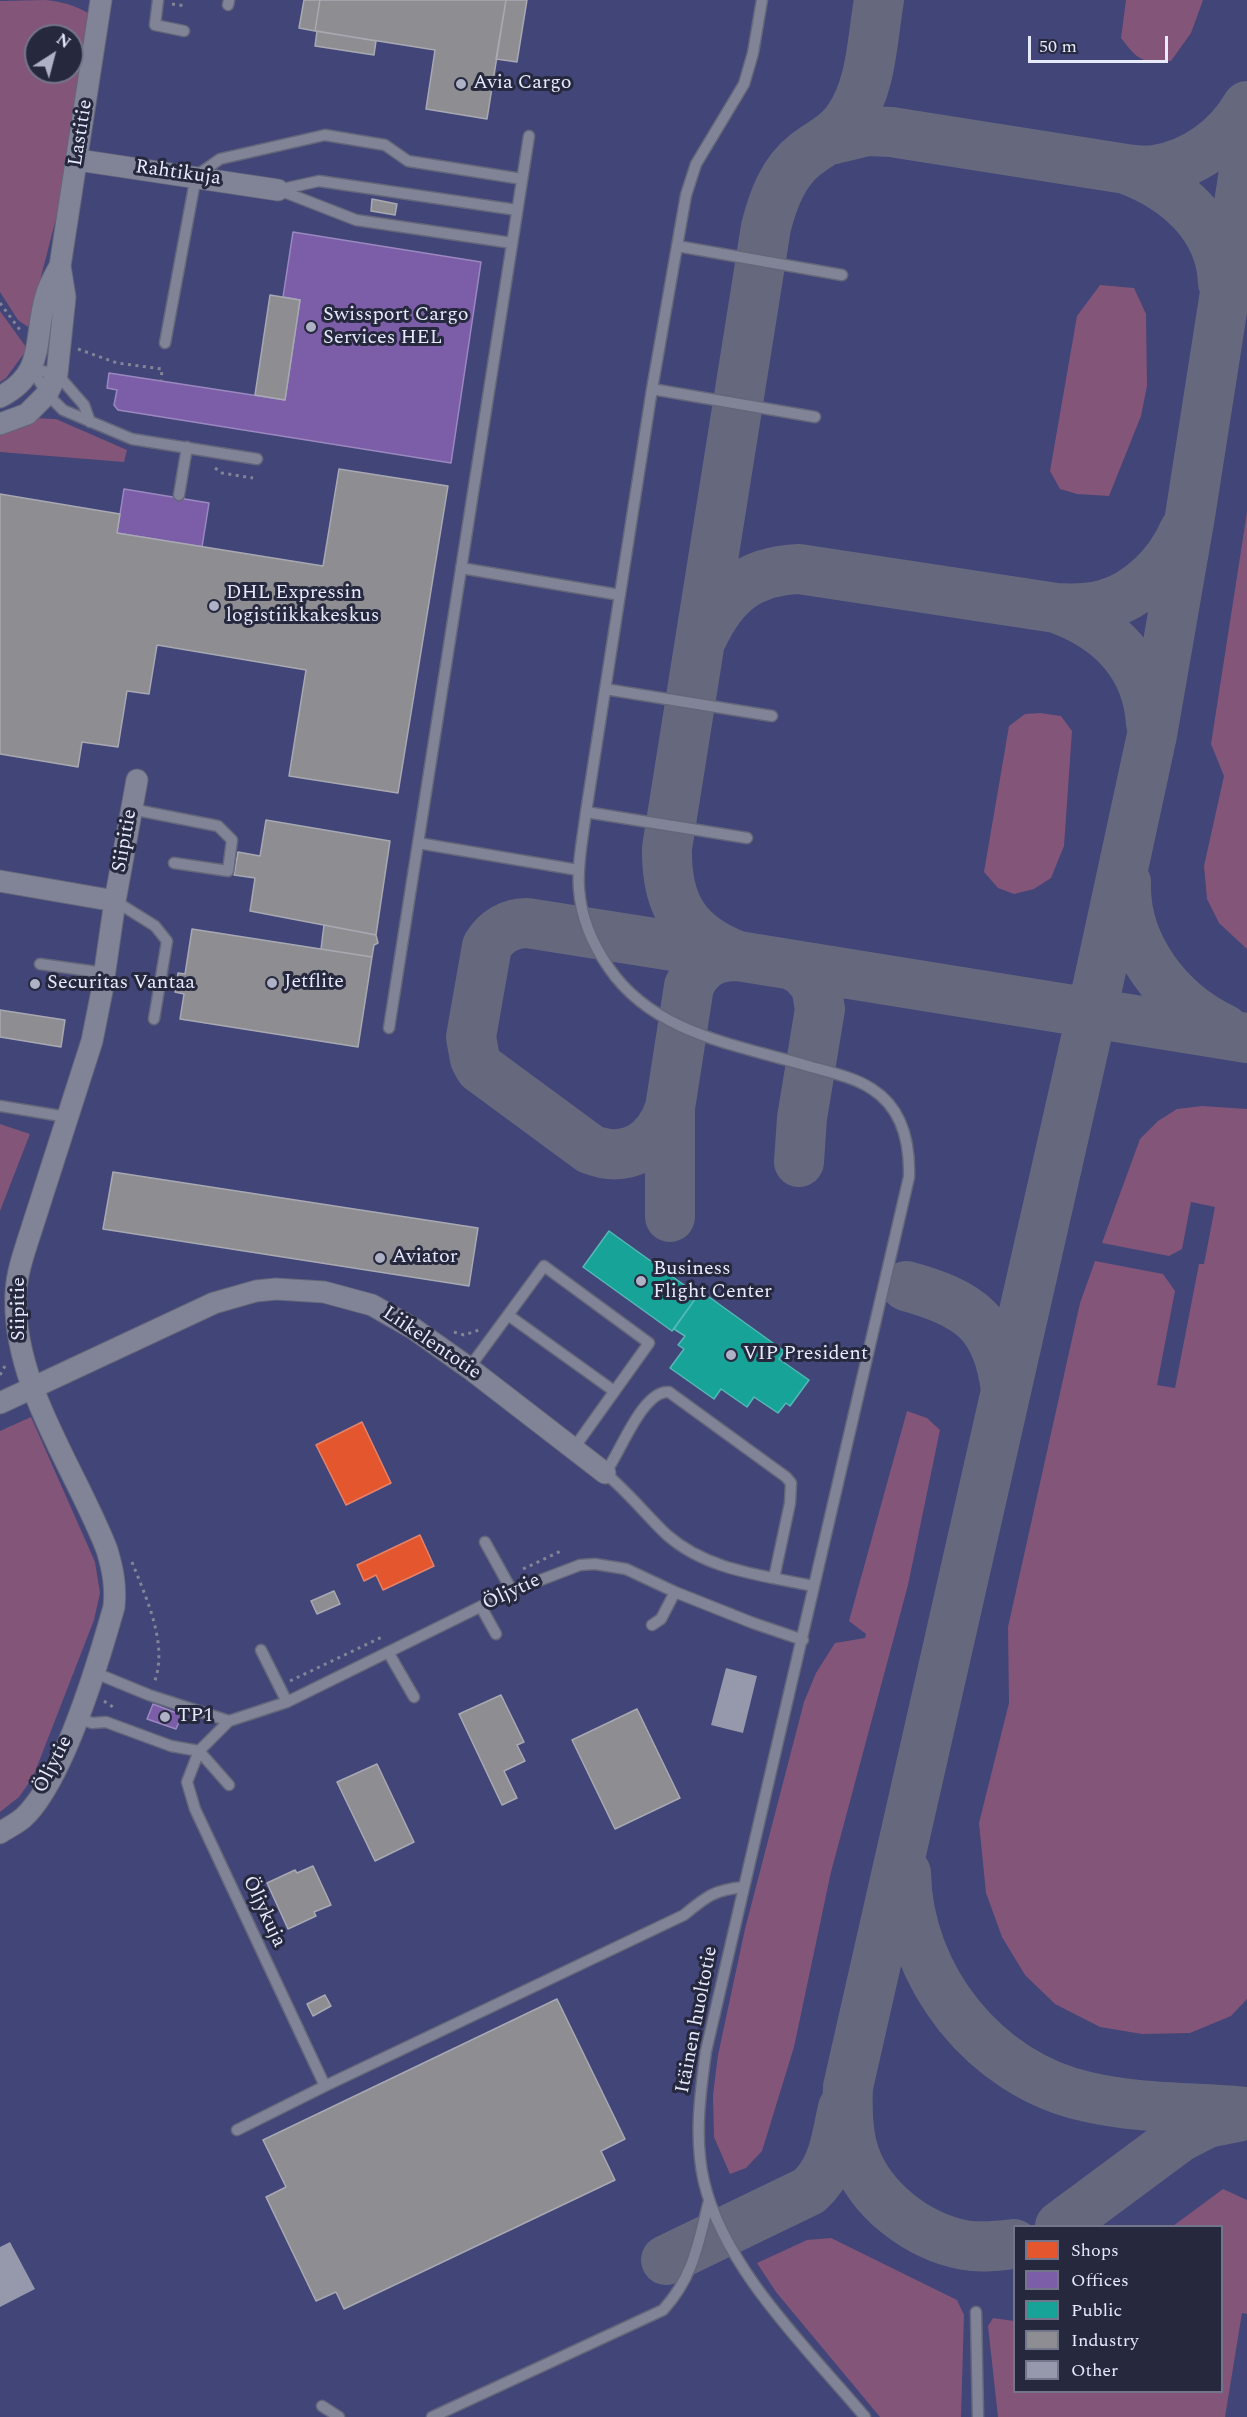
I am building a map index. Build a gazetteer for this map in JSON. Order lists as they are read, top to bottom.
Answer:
{
  "streets": {
    "street": [
      "Lastitie",
      "Rahtikuja",
      "Siipitie",
      "Liikelentotie",
      "Öljytie"
    ],
    "lane": ["Öljykuja", "Itäinen huoltotie"]
  },
  "crossings": [
    ["Lastitie", "Rahtikuja"],
    ["Siipitie", "Liikelentotie"],
    ["Siipitie", "Öljytie"],
    ["Öljytie", "Öljykuja"],
    ["Öljytie", "Itäinen huoltotie"]
  ],
  "places": [
    "Avia Cargo",
    "Swissport Cargo Services HEL",
    "DHL Expressin logistiikkakeskus",
    "Jetflite",
    "Securitas Vantaa",
    "Aviator",
    "Business Flight Center",
    "VIP President",
    "TP1"
  ],
  "legend": [
    "Shops",
    "Offices",
    "Public",
    "Industry",
    "Other"
  ],
  "scale_bar": "50 m",
  "north": "top right"
}
